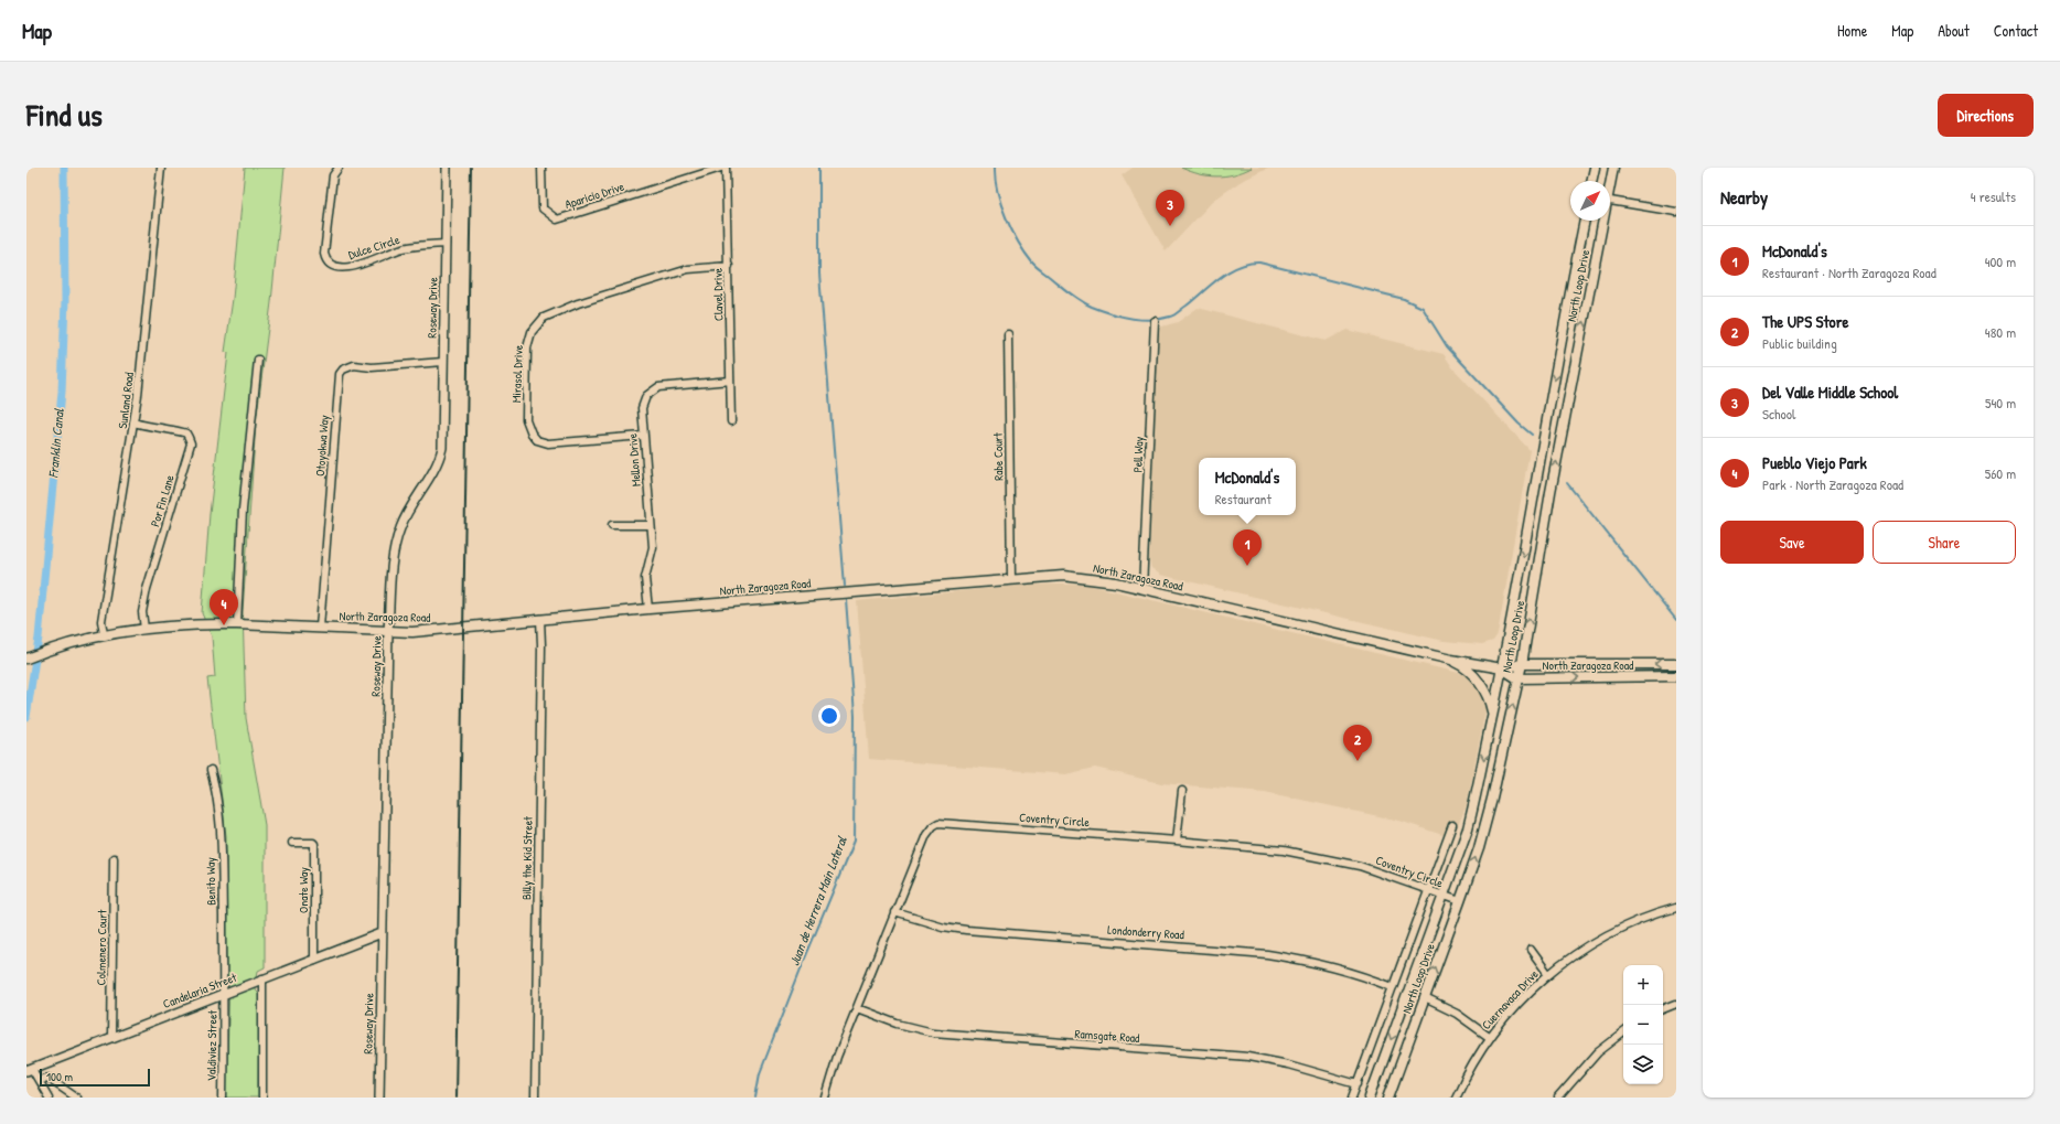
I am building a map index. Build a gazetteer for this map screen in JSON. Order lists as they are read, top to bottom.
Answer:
{
  "streets": {
    "main road": ["North Loop Drive", "North Zaragoza Road"],
    "street": [
      "Aparicio Drive",
      "Dulce Circle",
      "Clavel Drive",
      "Roseway Drive",
      "Mirasol Drive",
      "Sunland Road",
      "Otoyokwa Way",
      "Pell Way",
      "Rabe Court",
      "Mellon Drive",
      "Por Fin Lane",
      "Coventry Circle",
      "Billy the Kid Street",
      "Benito Way",
      "Onate Way",
      "Londonderry Road",
      "Colmenero Court",
      "Candelaria Street",
      "Cuernavaca Drive",
      "Ramsgate Road",
      "Valdiviez Street"
    ]
  },
  "crossings": [
    ["Dulce Circle", "Roseway Drive"],
    ["North Loop Drive", "North Zaragoza Road"],
    ["North Loop Drive", "Coventry Circle"],
    ["Clavel Drive", "Mirasol Drive"],
    ["Clavel Drive", "Mellon Drive"],
    ["Roseway Drive", "Otoyokwa Way"],
    ["Roseway Drive", "North Zaragoza Road"],
    ["Roseway Drive", "Candelaria Street"],
    ["Mirasol Drive", "Mellon Drive"],
    ["Sunland Road", "Por Fin Lane"],
    ["Sunland Road", "North Zaragoza Road"],
    ["Otoyokwa Way", "North Zaragoza Road"],
    ["Pell Way", "North Zaragoza Road"],
    ["Rabe Court", "North Zaragoza Road"],
    ["Mellon Drive", "North Zaragoza Road"],
    ["Por Fin Lane", "North Zaragoza Road"],
    ["North Zaragoza Road", "Billy the Kid Street"],
    ["Coventry Circle", "Londonderry Road"],
    ["Coventry Circle", "Ramsgate Road"],
    ["Benito Way", "Candelaria Street"],
    ["Benito Way", "Valdiviez Street"],
    ["Onate Way", "Candelaria Street"],
    ["Colmenero Court", "Candelaria Street"],
    ["Candelaria Street", "Valdiviez Street"]
  ],
  "water": ["Franklin Canal", "Juan de Herrera Main Lateral"],
  "scale_bar": "100 m",
  "north": "top right",
  "page": {
    "header": "Map",
    "nav": [
      "Home",
      "Map",
      "About",
      "Contact"
    ],
    "title": "Find us",
    "buttons": [
      "Directions",
      ["Save", "Share"]
    ],
    "heading": ["Nearby", "4 results"],
    "pins": [
      "3",
      "1",
      "4",
      "2"
    ],
    "list": [
      {
        "mark": "1",
        "name": "McDonald's",
        "note": "Restaurant · North Zaragoza Road",
        "value": "400 m"
      },
      {
        "mark": "2",
        "name": "The UPS Store",
        "note": "Public building",
        "value": "480 m"
      },
      {
        "mark": "3",
        "name": "Del Valle Middle School",
        "note": "School",
        "value": "540 m"
      },
      {
        "mark": "4",
        "name": "Pueblo Viejo Park",
        "note": "Park · North Zaragoza Road",
        "value": "560 m"
      }
    ],
    "popup": ["McDonald's", "Restaurant"],
    "map_buttons": ["+", "−"],
    "scale": "100 m"
  }
}
